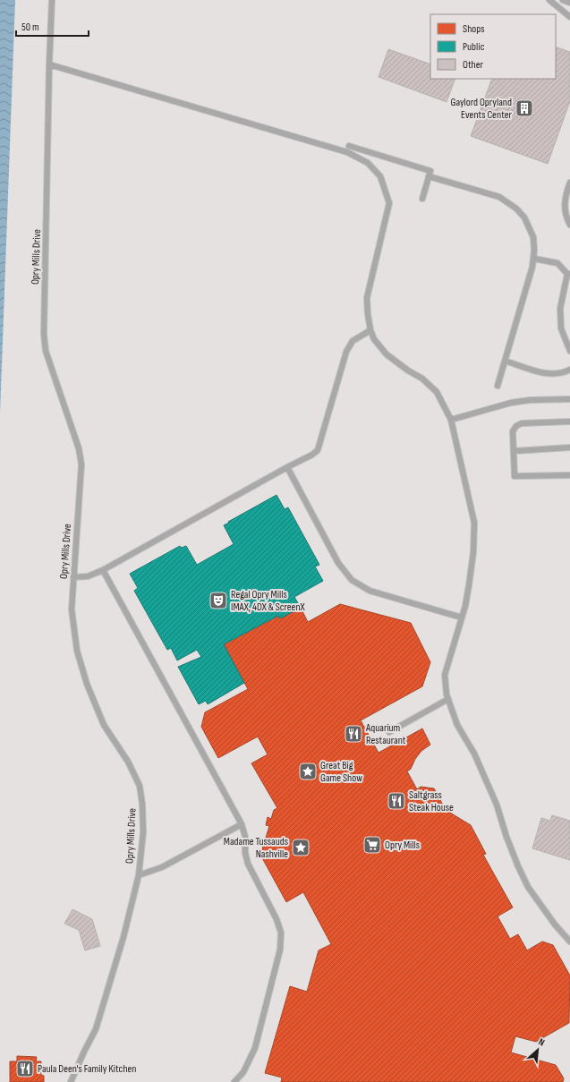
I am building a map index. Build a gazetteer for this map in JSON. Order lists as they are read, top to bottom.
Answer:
{
  "streets": {
    "lane": ["Opry Mills Drive"]
  },
  "places": {
    "building": ["Gaylord Opryland Events Center"],
    "theatre": ["Regal Opry Mills IMAX, 4DX & ScreenX"],
    "restaurant": ["Aquarium Restaurant", "Saltgrass Steak House", "Paula Deen's Family Kitchen"],
    "place": ["Great Big Game Show", "Madame Tussauds Nashville"],
    "supermarket": ["Opry Mills"]
  },
  "legend": ["Shops", "Public", "Other"],
  "scale_bar": "50 m",
  "north": "top right"
}
